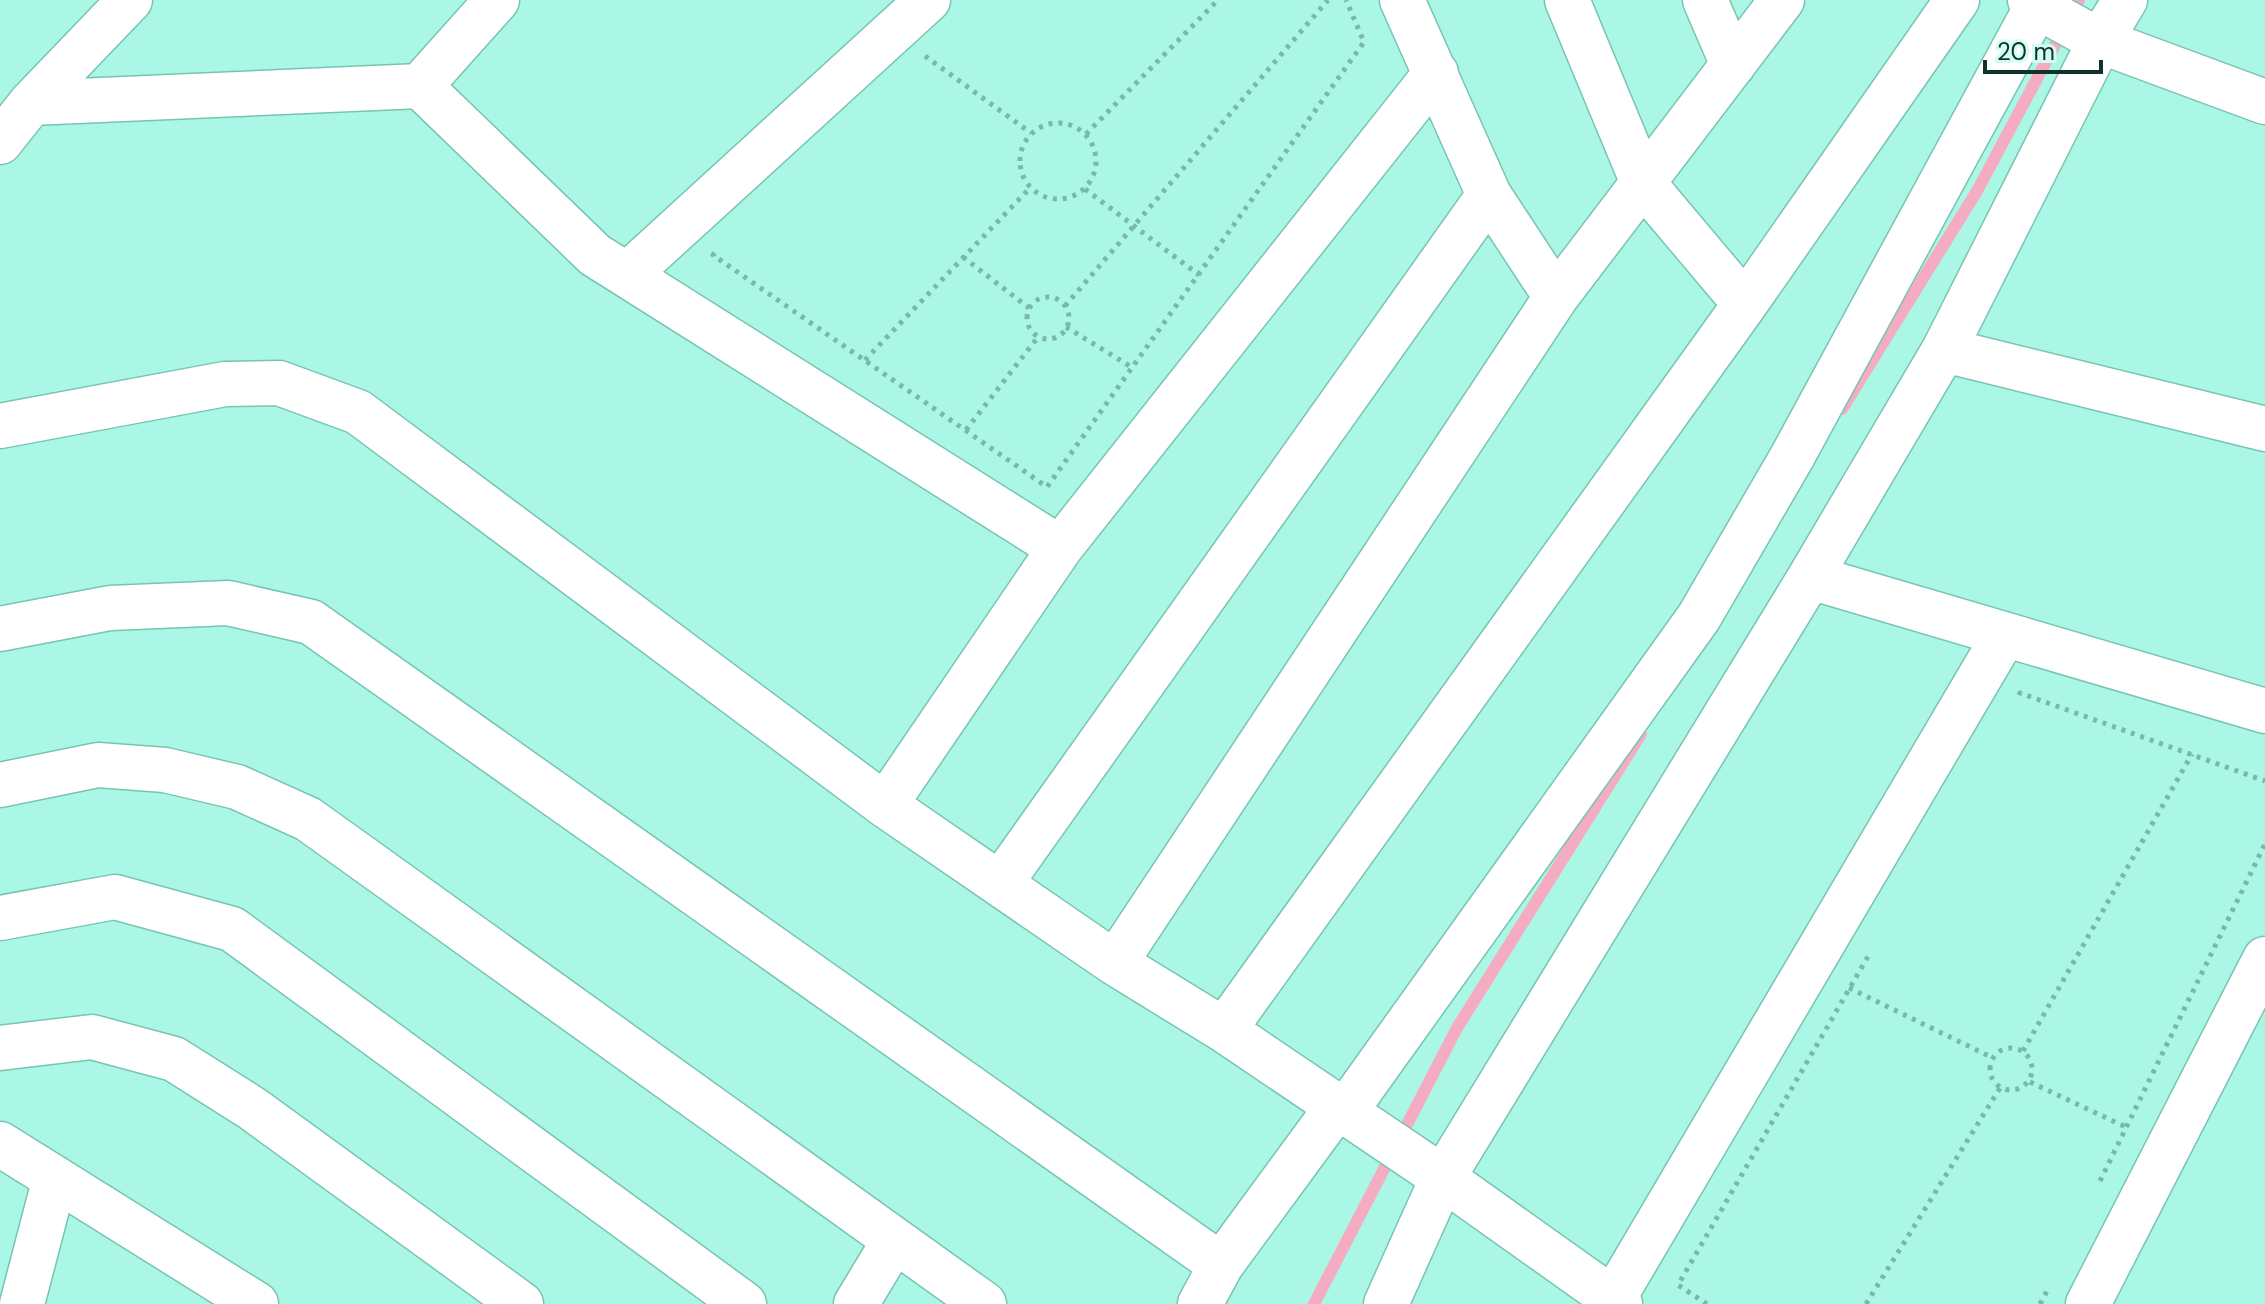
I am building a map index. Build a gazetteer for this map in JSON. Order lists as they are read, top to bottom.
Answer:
{
  "scale_bar": "20 m"
}
